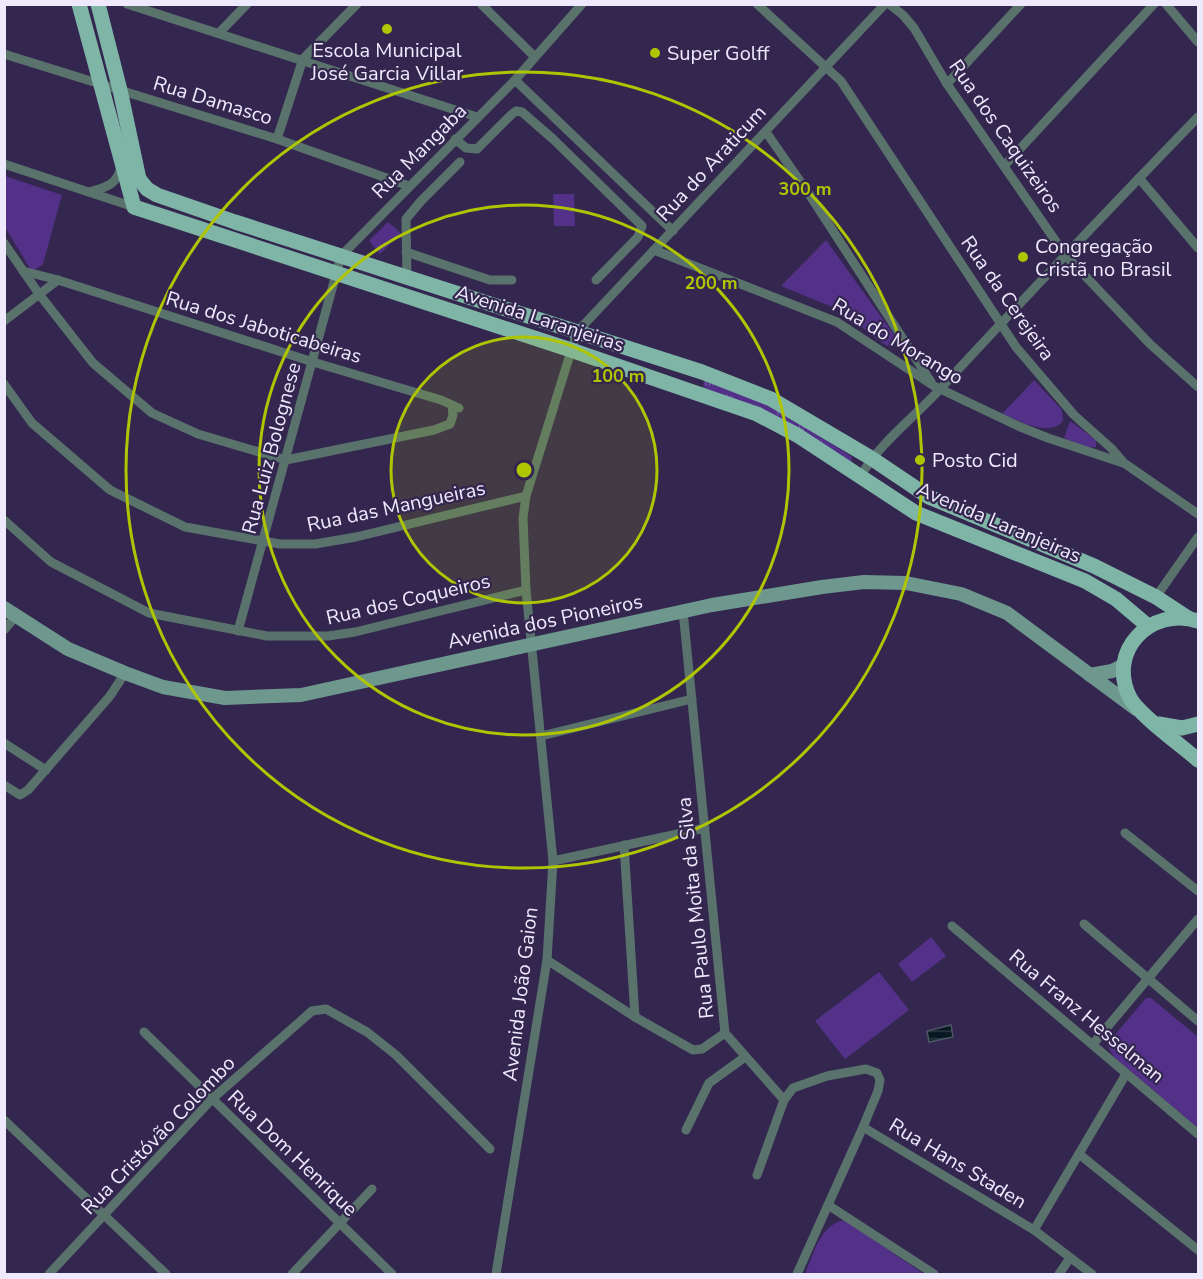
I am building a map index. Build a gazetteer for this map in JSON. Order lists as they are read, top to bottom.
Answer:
{
  "streets": {
    "main road": ["Avenida Laranjeiras", "Avenida dos Pioneiros"],
    "street": [
      "Rua Damasco",
      "Rua dos Caquizeiros",
      "Rua Mangaba",
      "Rua do Araticum",
      "Rua da Cerejeira",
      "Rua dos Jaboticabeiras",
      "Rua do Morango",
      "Rua Luiz Bolognese",
      "Rua das Mangueiras",
      "Rua dos Coqueiros",
      "Rua Paulo Moita da Silva",
      "Avenida João Gaion",
      "Rua Franz Hesselman",
      "Rua Cristóvão Colombo",
      "Rua Dom Henrique",
      "Rua Hans Staden"
    ]
  },
  "crossings": [
    ["Rua Damasco", "Rua Mangaba"],
    ["Rua Damasco", "Avenida Laranjeiras"],
    ["Rua Mangaba", "Avenida Laranjeiras"],
    ["Rua Mangaba", "Rua Luiz Bolognese"],
    ["Rua do Araticum", "Rua da Cerejeira"],
    ["Rua do Araticum", "Avenida Laranjeiras"],
    ["Rua do Araticum", "Rua do Morango"],
    ["Rua da Cerejeira", "Rua do Morango"],
    ["Avenida Laranjeiras", "Rua Luiz Bolognese"],
    ["Rua dos Jaboticabeiras", "Rua Luiz Bolognese"],
    ["Rua Luiz Bolognese", "Rua das Mangueiras"],
    ["Rua Luiz Bolognese", "Rua dos Coqueiros"],
    ["Avenida dos Pioneiros", "Rua Paulo Moita da Silva"],
    ["Avenida dos Pioneiros", "Avenida João Gaion"],
    ["Rua Cristóvão Colombo", "Rua Dom Henrique"]
  ],
  "places": [
    "Escola Municipal José Garcia Villar",
    "Super Golff",
    "Congregação Cristã no Brasil",
    "Posto Cid"
  ],
  "rings": ["300 m", "200 m", "100 m"]
}
